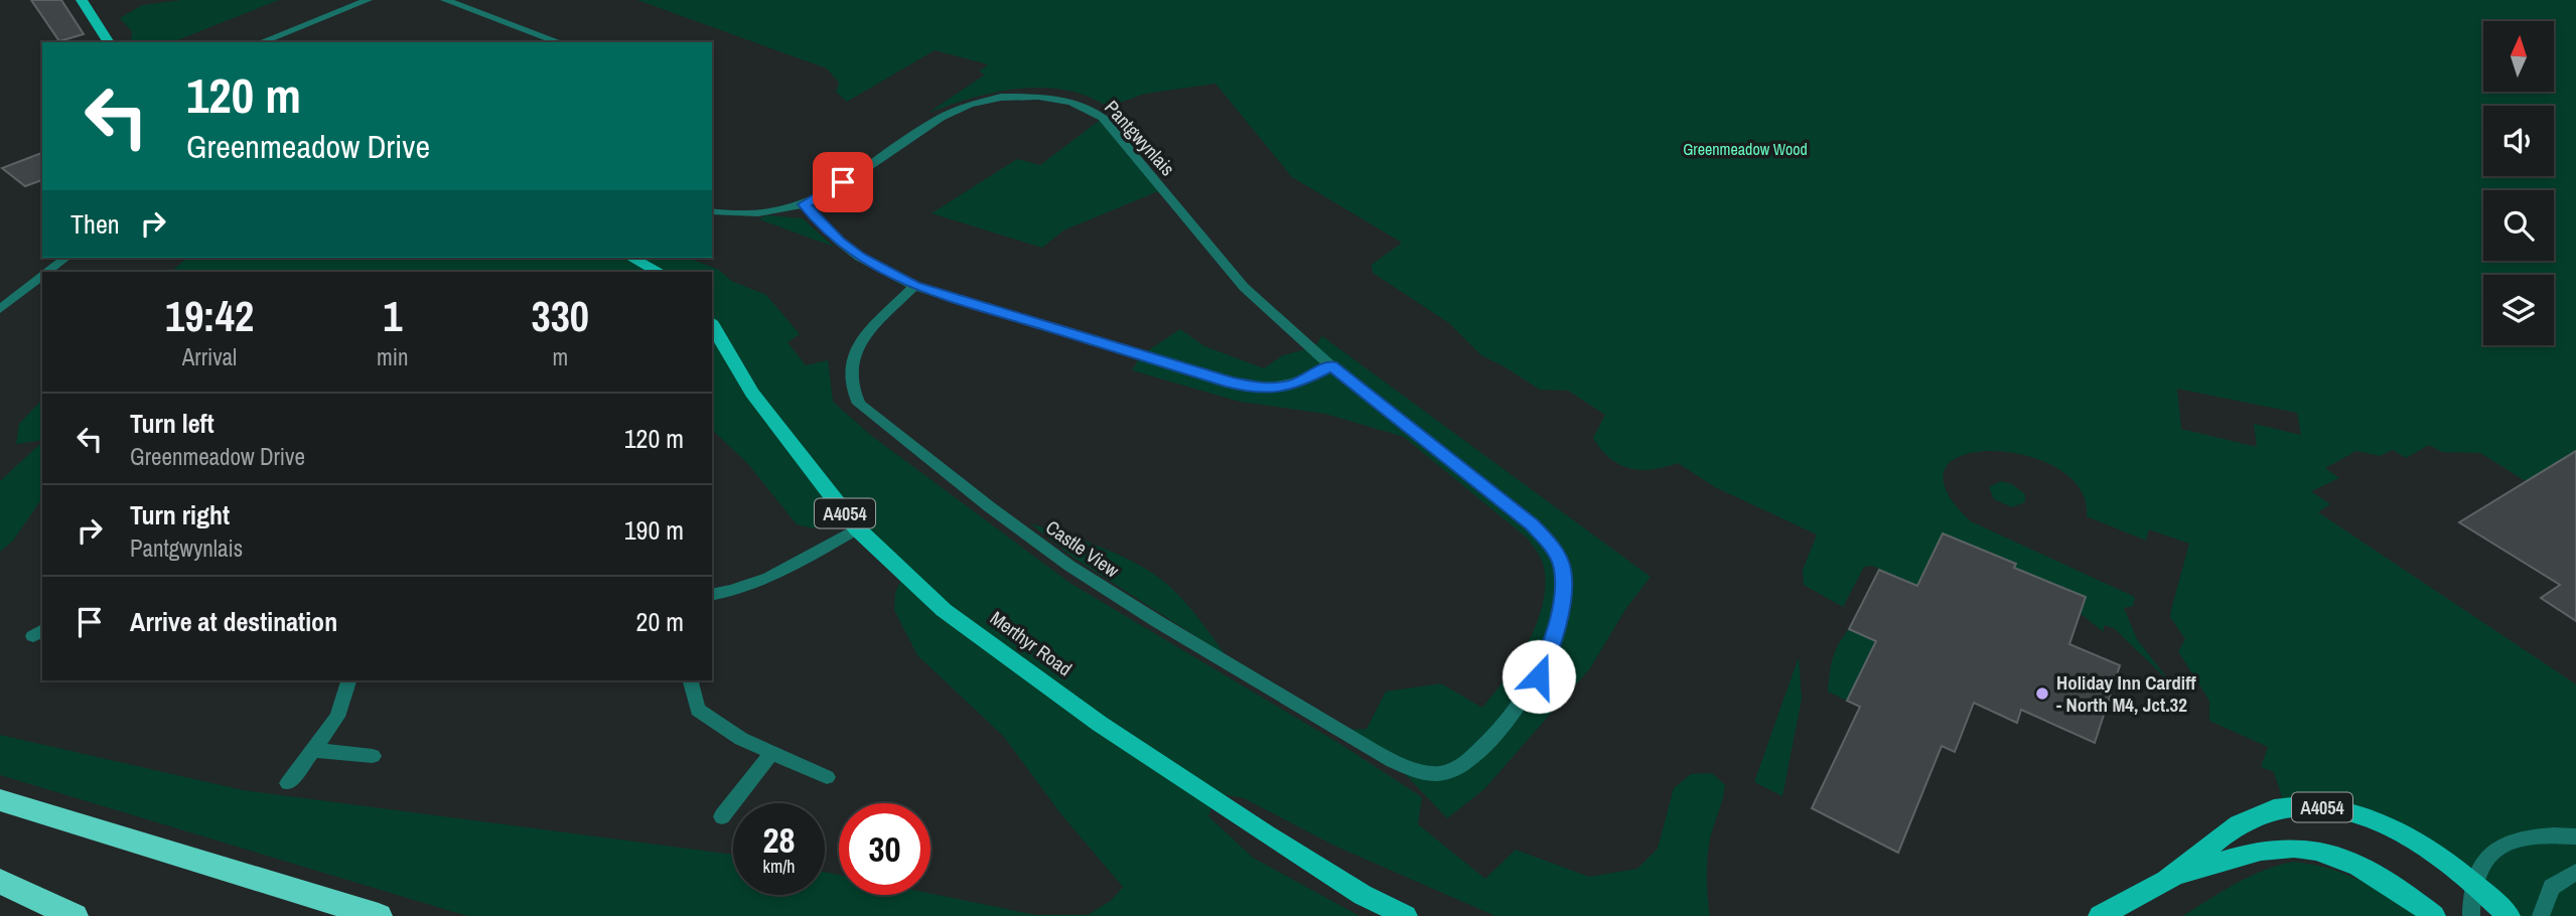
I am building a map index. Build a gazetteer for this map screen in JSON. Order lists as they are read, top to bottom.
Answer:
{
  "streets": {
    "main road": ["A4054", "Merthyr Road"],
    "street": ["Pantgwynlais", "Castle View"]
  },
  "crossings": [
    ["Pantgwynlais", "Castle View"]
  ],
  "parks": ["Greenmeadow Wood"],
  "places": ["Holiday Inn Cardiff - North M4, Jct.32"],
  "north": "top",
  "page": {
    "turn": ["120 m", "Greenmeadow Drive"],
    "then": "Then",
    "eta": [
      "19:42",
      "Arrival",
      "1",
      "min",
      "330",
      "m"
    ],
    "list": [
      {
        "name": "Turn left",
        "note": "Greenmeadow Drive",
        "value": "120 m"
      },
      {
        "name": "Turn right",
        "note": "Pantgwynlais",
        "value": "190 m"
      },
      {
        "name": "Arrive at destination",
        "value": "20 m"
      }
    ],
    "speed": "28 km/h",
    "limit": "30"
  }
}
